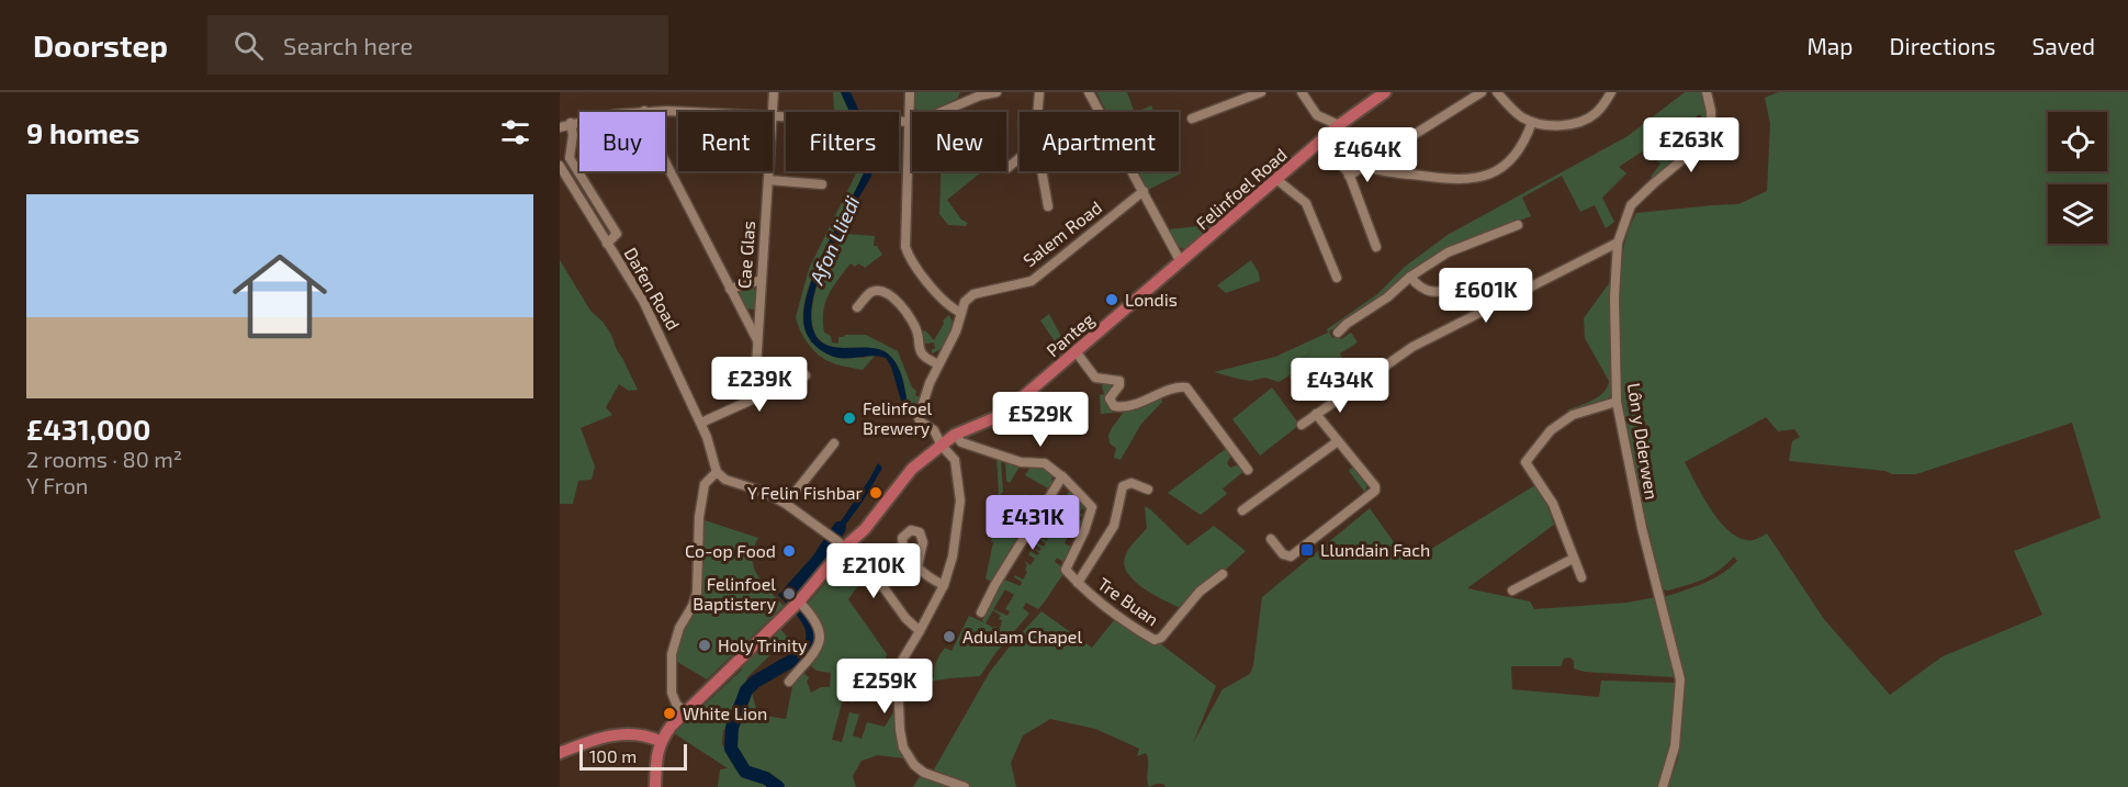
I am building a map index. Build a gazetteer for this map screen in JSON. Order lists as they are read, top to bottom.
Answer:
{
  "streets": {
    "main road": ["Felinfoel Road", "Panteg"],
    "street": [
      "Salem Road",
      "Cae Glas",
      "Dafen Road",
      "Lôn y Dderwen",
      "Tre Buan"
    ]
  },
  "crossings": [
    ["Felinfoel Road", "Panteg"],
    ["Salem Road", "Panteg"]
  ],
  "water": ["Afon Lliedi"],
  "places": {
    "other": [
      "Londis",
      "Felinfoel Brewery",
      "Y Felin Fishbar",
      "Co-op Food",
      "Felinfoel Baptistery",
      "Adulam Chapel",
      "Holy Trinity",
      "White Lion"
    ],
    "transit": ["Llundain Fach"]
  },
  "scale_bar": "100 m",
  "page": {
    "header": "Doorstep",
    "search": "Search here",
    "nav": ["Map", "Directions", "Saved"],
    "heading": "9 homes",
    "chip": [
      "Buy",
      "Rent",
      "Filters",
      "New",
      "Apartment"
    ],
    "price": [
      "£263K",
      "£464K",
      "£601K",
      "£239K",
      "£434K",
      "£529K",
      "£431K",
      "£210K",
      "£259K"
    ],
    "list": [
      {
        "name": "£431,000",
        "note": "2 rooms · 80 m² · Y Fron"
      }
    ],
    "scale": "100 m"
  }
}
